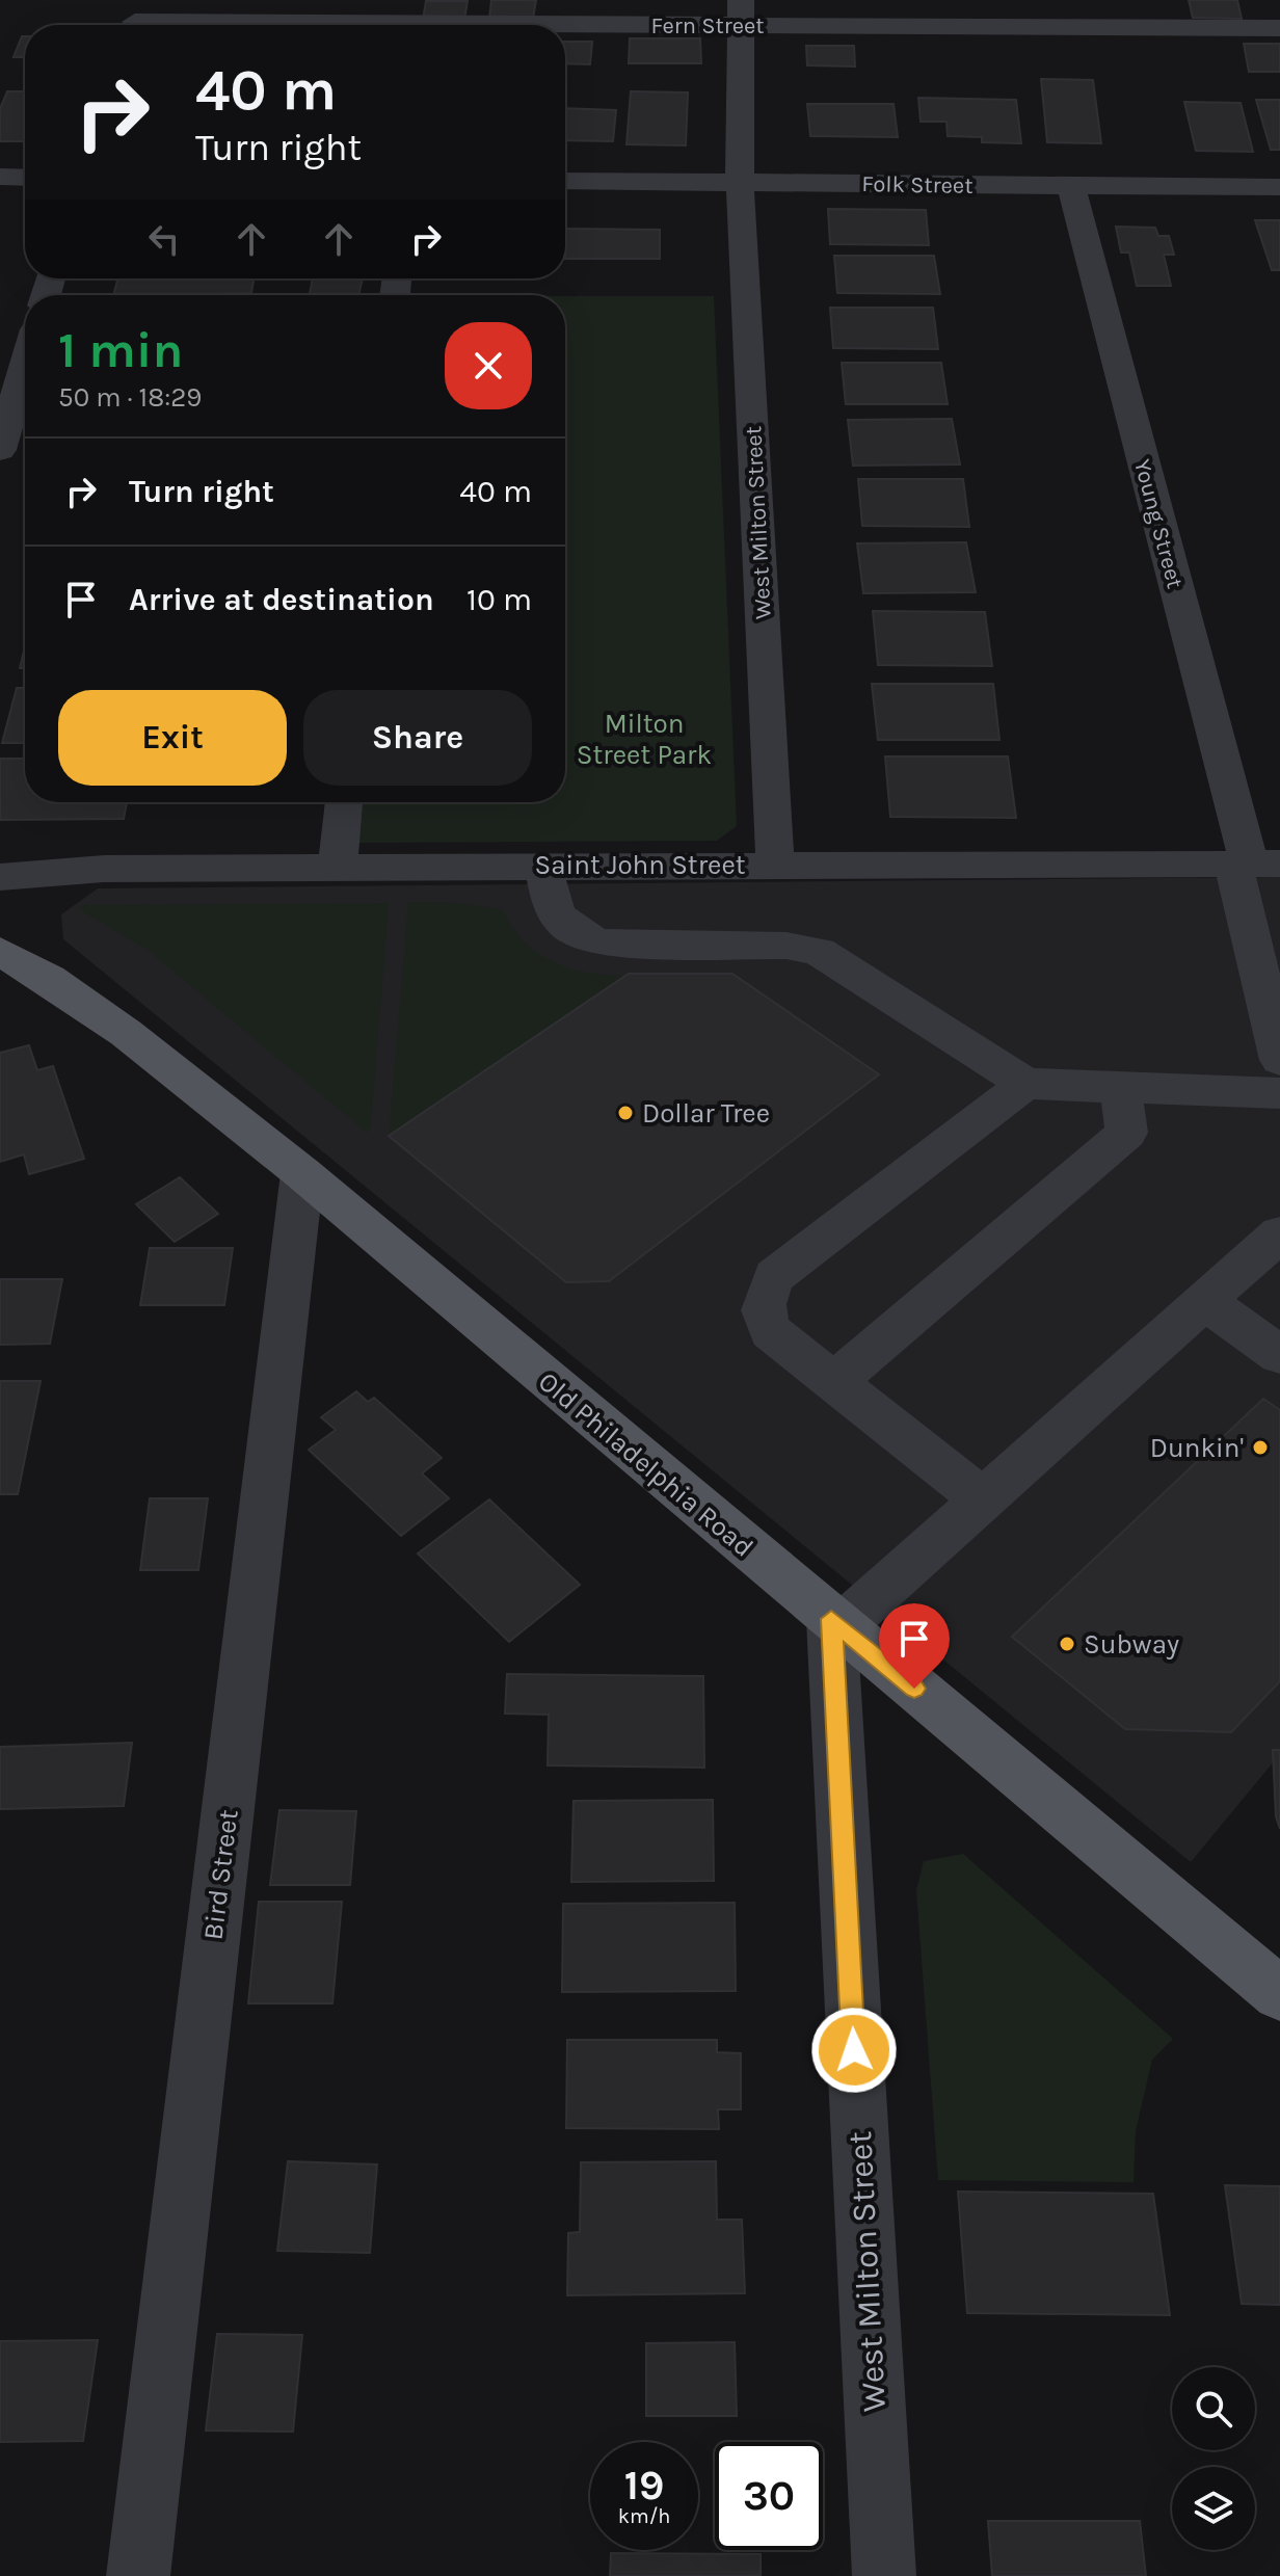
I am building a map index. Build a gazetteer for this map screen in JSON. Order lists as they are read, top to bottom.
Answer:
{
  "streets": {
    "main road": ["Old Philadelphia Road"],
    "street": [
      "Fern Street",
      "Folk Street",
      "West Milton Street",
      "Young Street",
      "Saint John Street",
      "Bird Street"
    ]
  },
  "crossings": [
    ["Fern Street", "West Milton Street"],
    ["Folk Street", "West Milton Street"],
    ["Folk Street", "Young Street"],
    ["West Milton Street", "Saint John Street"],
    ["West Milton Street", "Old Philadelphia Road"],
    ["Young Street", "Saint John Street"],
    ["Old Philadelphia Road", "Bird Street"]
  ],
  "parks": ["Milton Street Park"],
  "places": ["Dollar Tree", "Dunkin'", "Subway"],
  "page": {
    "turn": ["40 m", "Turn right"],
    "heading": ["1 min", "50 m · 18:29"],
    "list": [
      {
        "name": "Turn right",
        "value": "40 m"
      },
      {
        "name": "Arrive at destination",
        "value": "10 m"
      }
    ],
    "buttons": ["Exit", "Share"],
    "speed": "19 km/h",
    "limit": "30"
  }
}
